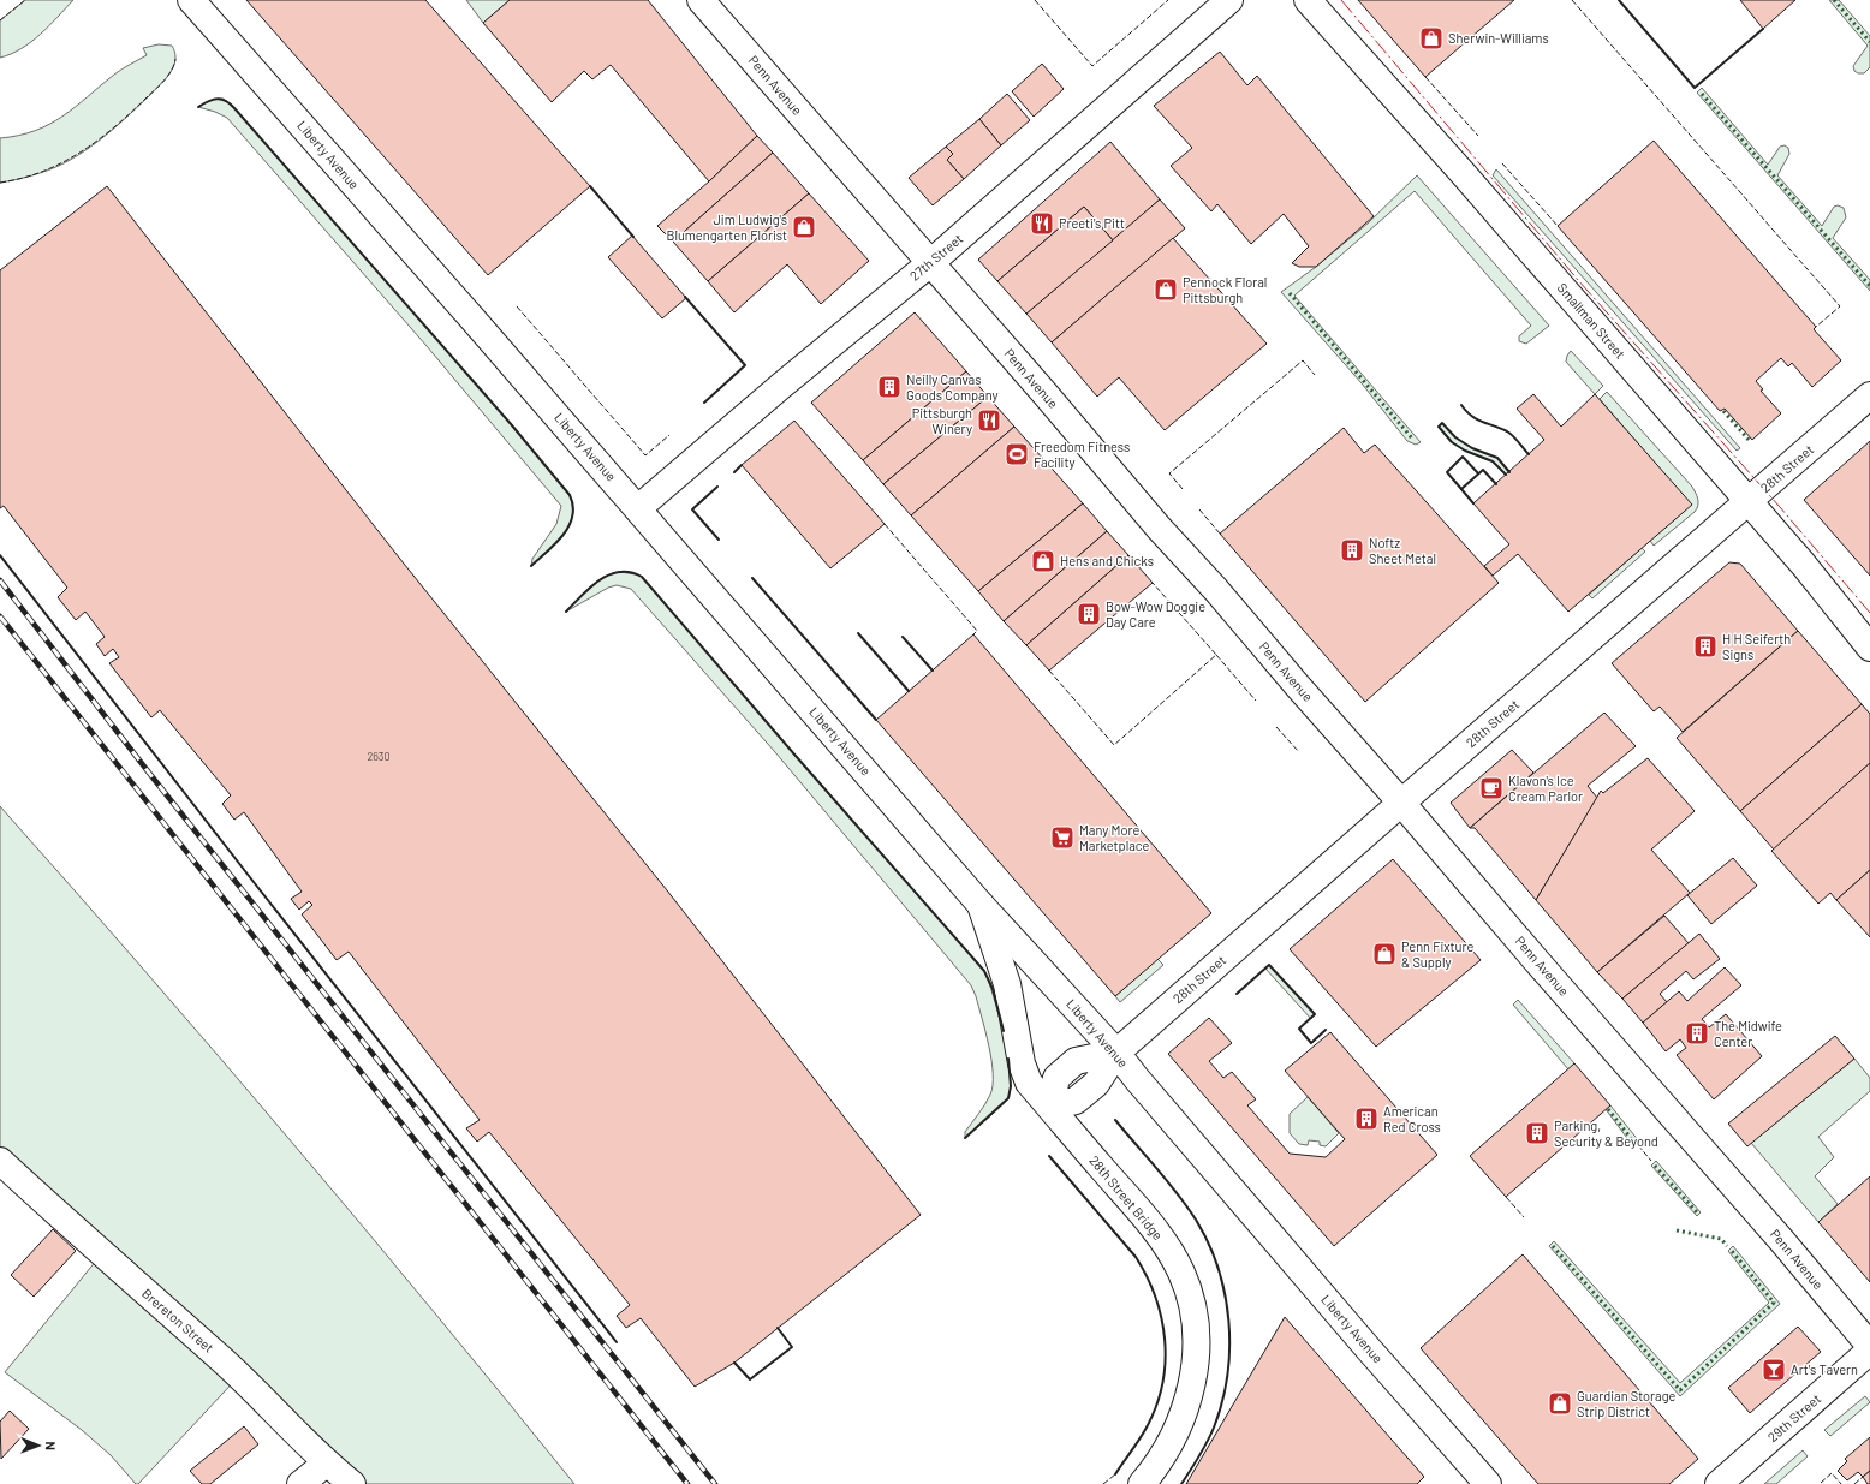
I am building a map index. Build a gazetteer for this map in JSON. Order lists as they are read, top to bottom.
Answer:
{
  "streets": {
    "street": [
      "Penn Avenue",
      "Liberty Avenue",
      "27th Street",
      "Smallman Street",
      "28th Street",
      "28th Street Bridge",
      "Brereton Street",
      "29th Street"
    ]
  },
  "crossings": [
    ["Penn Avenue", "27th Street"],
    ["Penn Avenue", "28th Street"],
    ["Liberty Avenue", "27th Street"],
    ["Liberty Avenue", "28th Street"],
    ["Liberty Avenue", "28th Street Bridge"],
    ["Smallman Street", "28th Street"],
    ["28th Street", "28th Street Bridge"]
  ],
  "places": {
    "shop": [
      "Sherwin-Williams",
      "Jim Ludwig's Blumengarten Florist",
      "Pennock Floral Pittsburgh",
      "Hens and Chicks",
      "Penn Fixture & Supply",
      "Guardian Storage Strip District"
    ],
    "restaurant": ["Preeti's Pitt", "Pittsburgh Winery"],
    "building": [
      "Neilly Canvas Goods Company",
      "Noftz Sheet Metal",
      "Bow-Wow Doggie Day Care",
      "H H Seiferth Signs",
      "The Midwife Center",
      "American Red Cross",
      "Parking, Security & Beyond"
    ],
    "sports": ["Freedom Fitness Facility"],
    "cafe": ["Klavon's Ice Cream Parlor"],
    "supermarket": ["Many More Marketplace"],
    "bar": ["Art's Tavern"]
  },
  "house_numbers": ["2630"],
  "north": "right"
}
